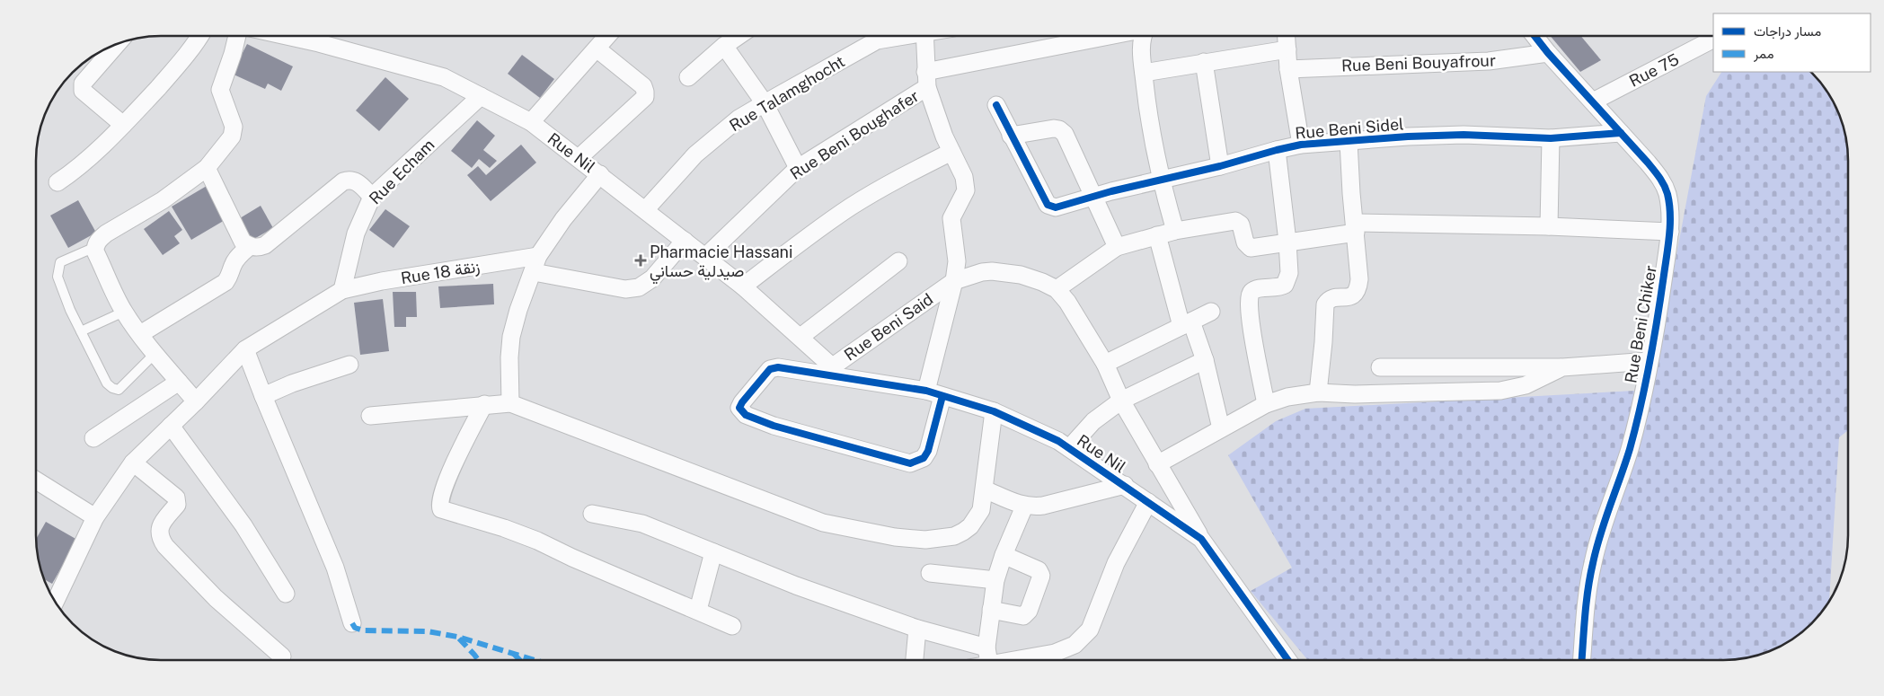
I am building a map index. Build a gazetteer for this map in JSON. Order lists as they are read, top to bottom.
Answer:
{
  "streets": {
    "street": [
      "Rue Beni Bouyafrour",
      "Rue 75",
      "Rue Talamghocht",
      "Rue Beni Sidel",
      "Rue Beni Boughafer",
      "Rue Nil",
      "Rue Echam",
      "Rue 18 زنقة",
      "Rue Beni Chiker",
      "Rue Beni Said"
    ]
  },
  "crossings": [
    ["Rue Beni Bouyafrour", "Rue Beni Chiker"],
    ["Rue 75", "Rue Beni Chiker"],
    ["Rue Talamghocht", "Rue Nil"],
    ["Rue Beni Sidel", "Rue Beni Chiker"],
    ["Rue Beni Boughafer", "Rue Nil"],
    ["Rue Nil", "Rue Echam"],
    ["Rue Nil", "Rue Beni Said"],
    ["Rue Echam", "Rue 18 زنقة"]
  ],
  "places": {
    "health": ["Pharmacie Hassani صيدلية حساني"]
  },
  "legend": ["مسار دراجات", "ممر"]
}
